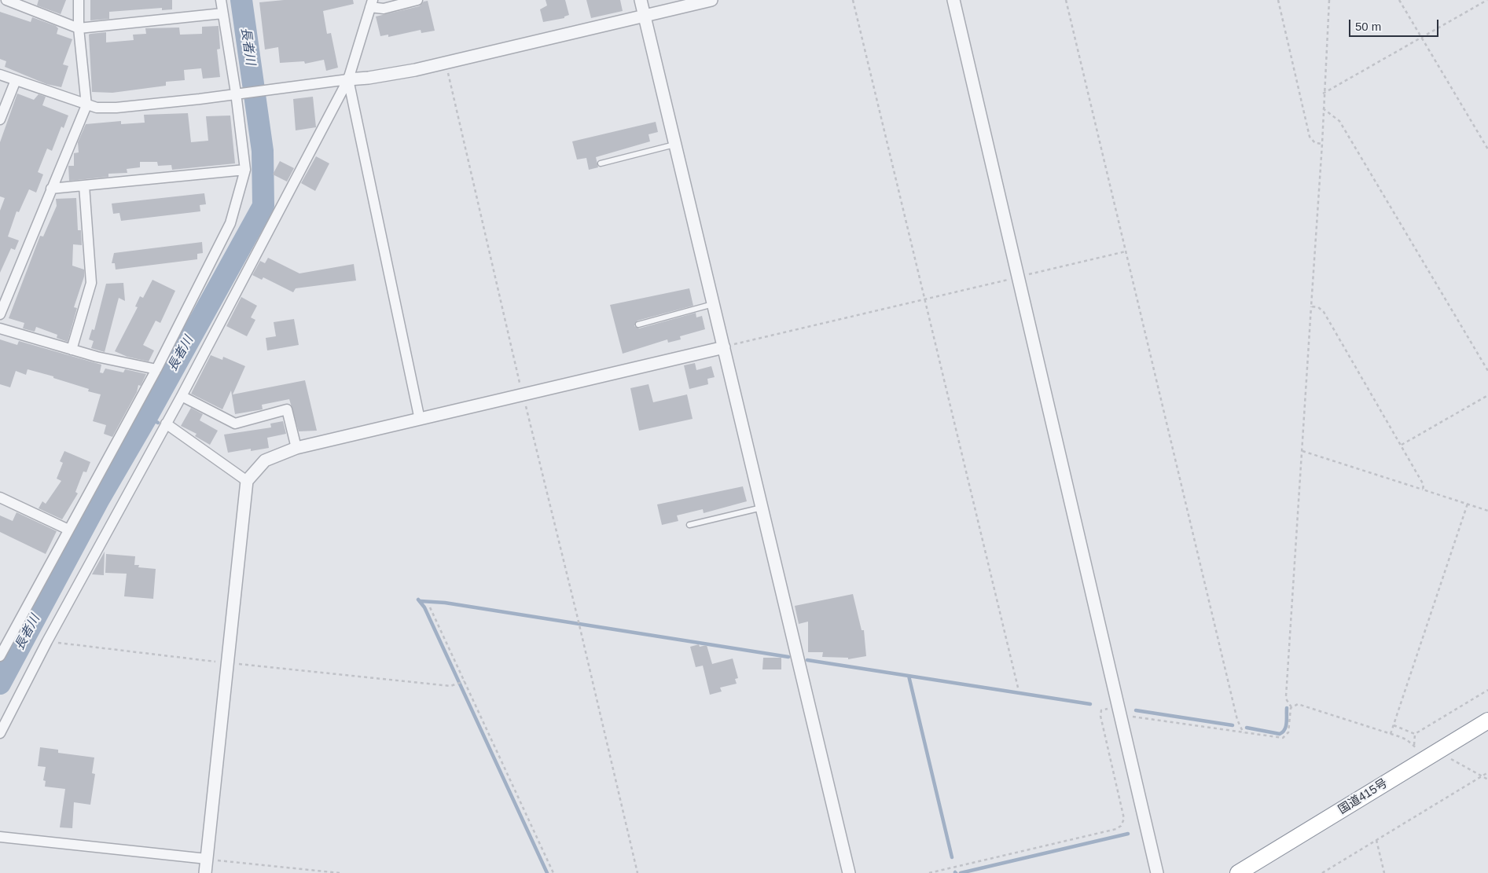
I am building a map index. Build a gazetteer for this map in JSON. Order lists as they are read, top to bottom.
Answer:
{
  "streets": {
    "highway": ["国道415号"]
  },
  "water": ["長者川"],
  "scale_bar": "50 m"
}
